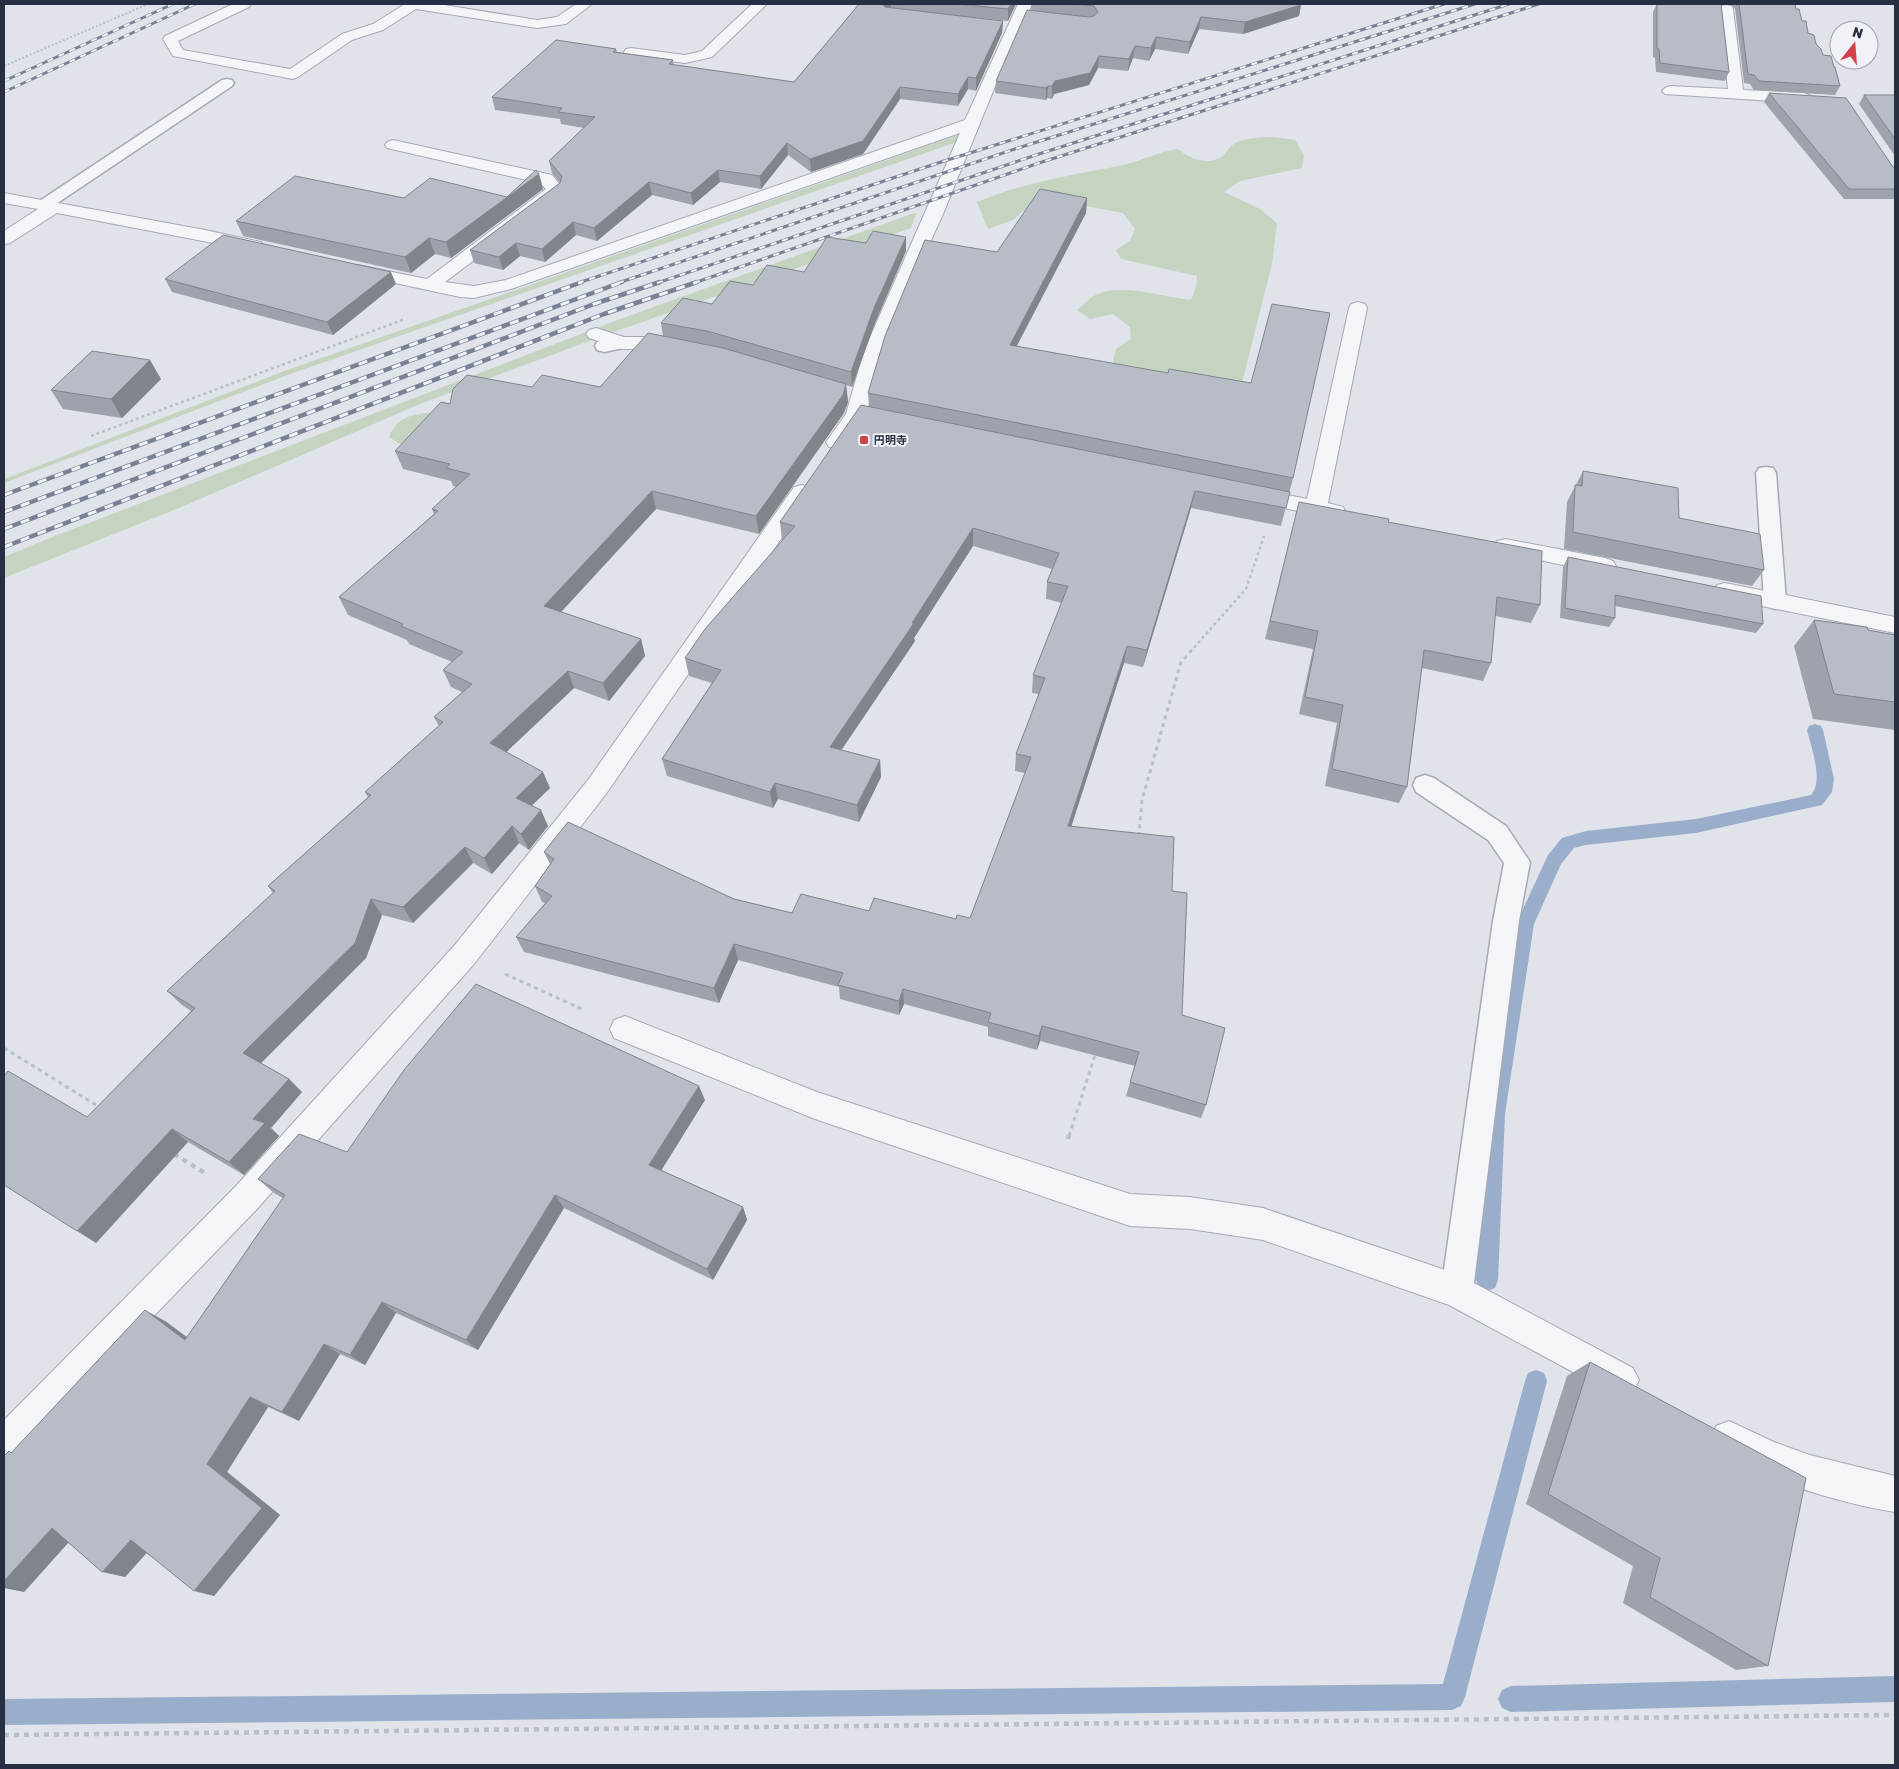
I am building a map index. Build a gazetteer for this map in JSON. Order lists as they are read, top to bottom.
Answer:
{
  "places": {
    "transit": ["円明寺"]
  },
  "north": "top"
}
